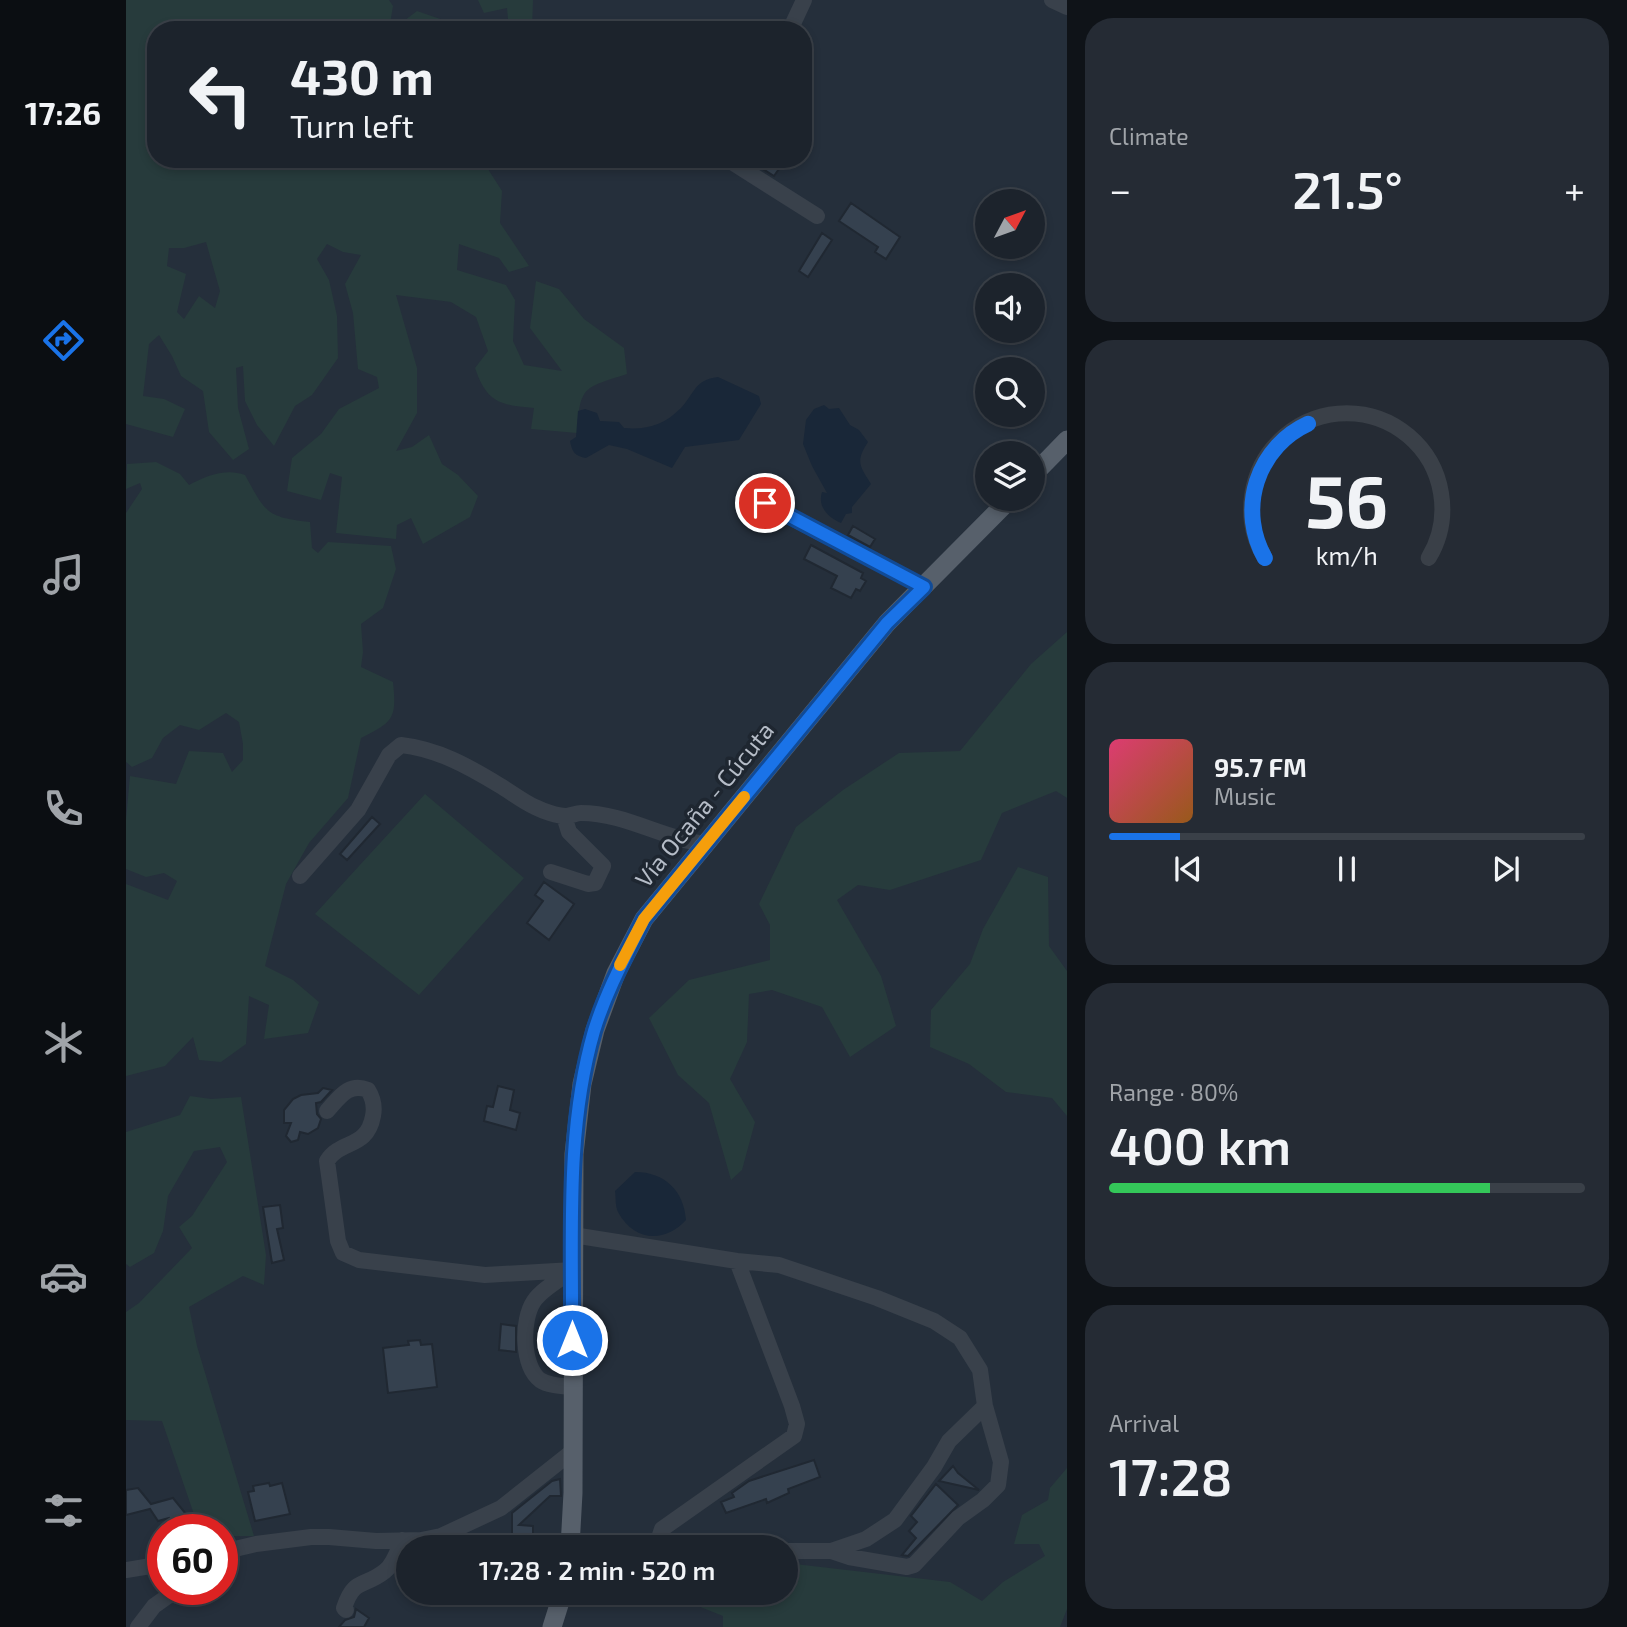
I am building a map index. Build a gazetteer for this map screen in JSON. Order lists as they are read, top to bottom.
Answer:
{
  "streets": {
    "main road": ["Vía Ocaña - Cúcuta"]
  },
  "north": "top right",
  "page": {
    "tabs": "17:26",
    "tile": [
      "Climate",
      ["Range · 80%", "400 km"],
      ["Arrival", "17:28"]
    ],
    "turn": ["430 m", "Turn left"],
    "heat": ["−", "21.5°", "+"],
    "song": ["95.7 FM", "Music"],
    "limit": "60",
    "trip": "17:28 · 2 min · 520 m",
    "gauge": ["56", "km/h"]
  }
}
